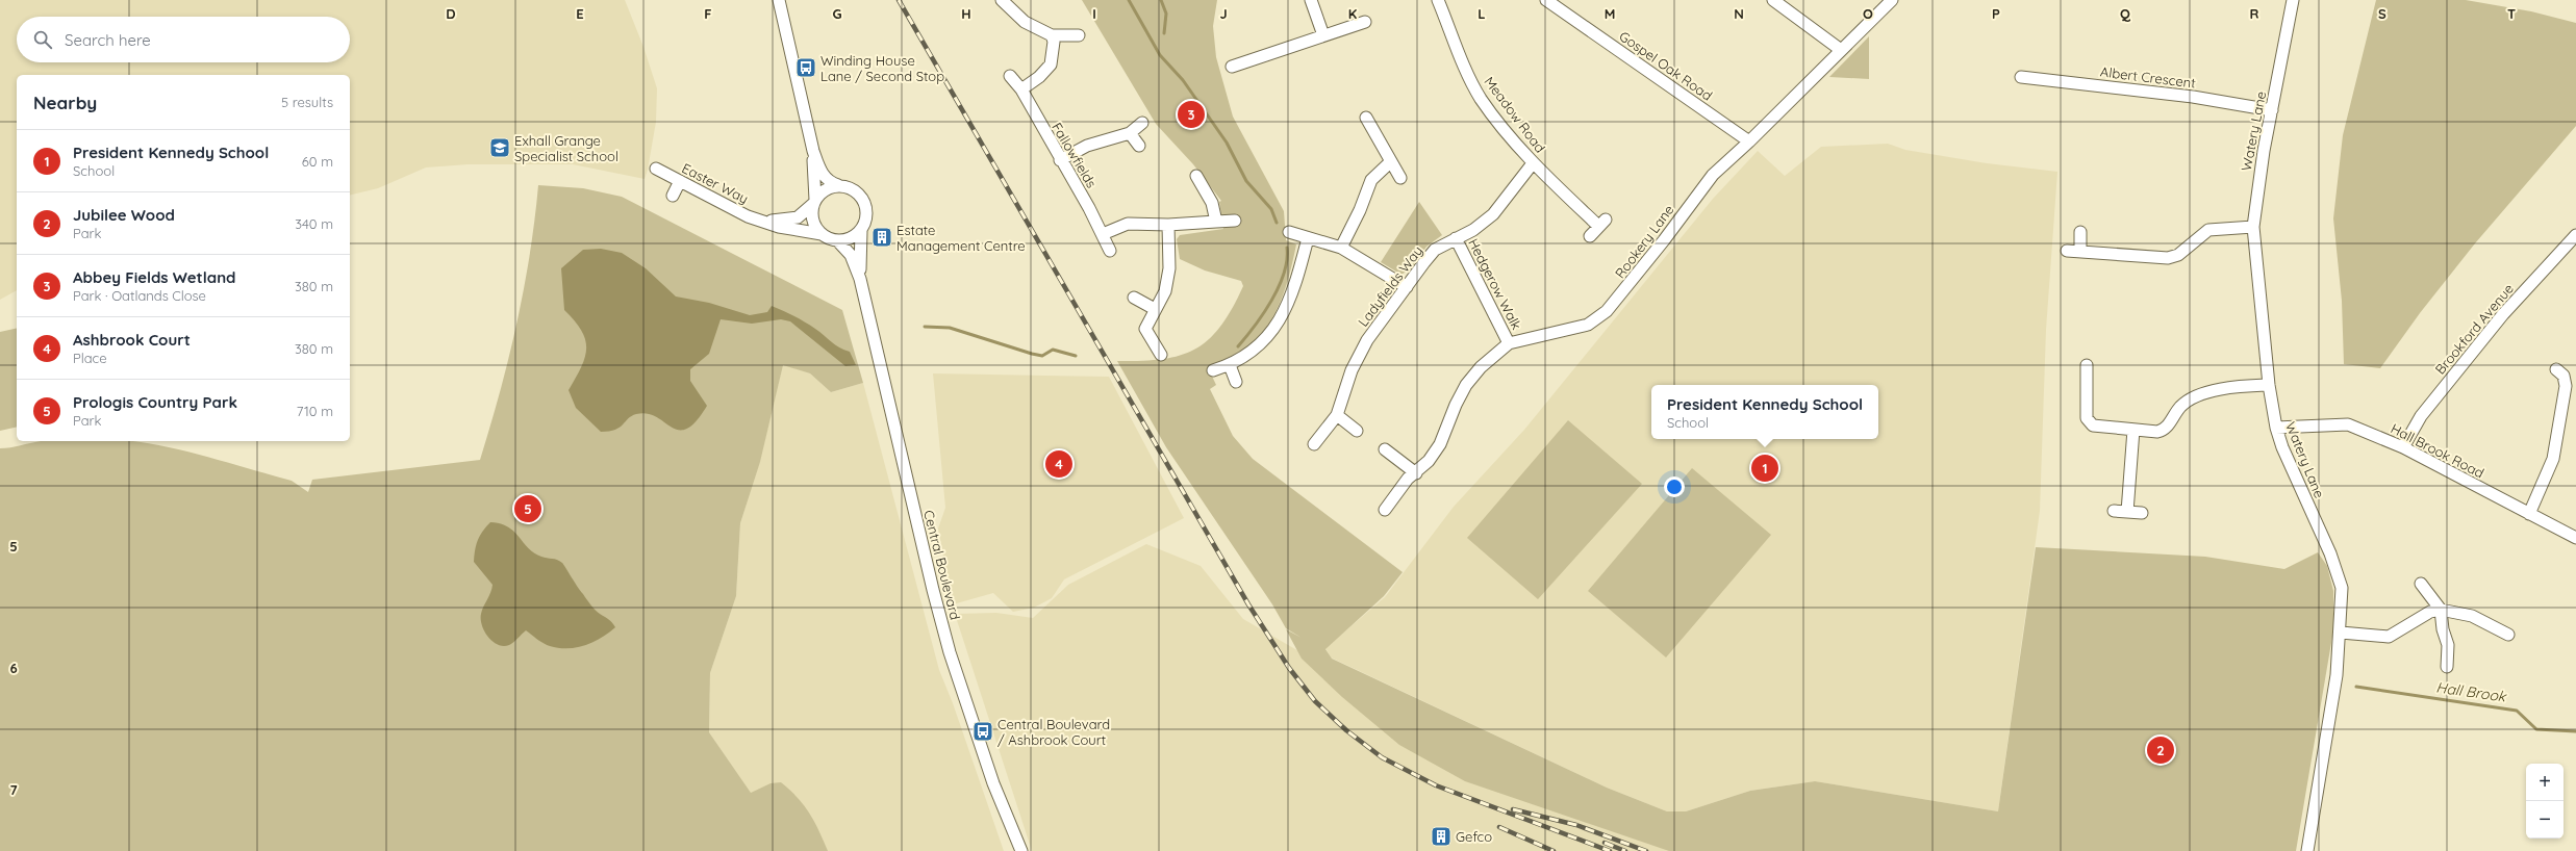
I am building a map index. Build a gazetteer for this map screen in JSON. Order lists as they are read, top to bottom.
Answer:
{
  "streets": {
    "street": [
      "Gospel Oak Road",
      "Albert Crescent",
      "Meadow Road",
      "Watery Lane",
      "Fallowfields",
      "Easter Way",
      "Rookery Lane",
      "Hedgerow Walk",
      "Ladyfields Way",
      "Brookford Avenue",
      "Hall Brook Road",
      "Central Boulevard"
    ]
  },
  "crossings": [
    ["Gospel Oak Road", "Rookery Lane"],
    ["Albert Crescent", "Watery Lane"],
    ["Meadow Road", "Ladyfields Way"],
    ["Watery Lane", "Hall Brook Road"],
    ["Easter Way", "Central Boulevard"],
    ["Rookery Lane", "Hedgerow Walk"],
    ["Hedgerow Walk", "Ladyfields Way"],
    ["Brookford Avenue", "Hall Brook Road"]
  ],
  "water": ["Hall Brook"],
  "places": {
    "bus stop": ["Winding House Lane / Second Stop", "Central Boulevard / Ashbrook Court"],
    "school or university": ["Exhall Grange Specialist School"],
    "building": ["Estate Management Centre", "Gefco"]
  },
  "page": {
    "search": "Search here",
    "heading": ["Nearby", "5 results"],
    "pins": [
      "3",
      "4",
      "1",
      "5",
      "2"
    ],
    "list": [
      {
        "mark": "1",
        "name": "President Kennedy School",
        "note": "School",
        "value": "60 m"
      },
      {
        "mark": "2",
        "name": "Jubilee Wood",
        "note": "Park",
        "value": "340 m"
      },
      {
        "mark": "3",
        "name": "Abbey Fields Wetland",
        "note": "Park · Oatlands Close",
        "value": "380 m"
      },
      {
        "mark": "4",
        "name": "Ashbrook Court",
        "note": "Place",
        "value": "380 m"
      },
      {
        "mark": "5",
        "name": "Prologis Country Park",
        "note": "Park",
        "value": "710 m"
      }
    ],
    "popup": ["President Kennedy School", "School"],
    "map_buttons": ["+", "−"]
  },
  "grid": {
    "columns": [
      "D",
      "E",
      "F",
      "G",
      "H",
      "I",
      "J",
      "K",
      "L",
      "M",
      "N",
      "O",
      "P",
      "Q",
      "R",
      "S",
      "T"
    ],
    "rows": ["5", "6", "7"]
  }
}
